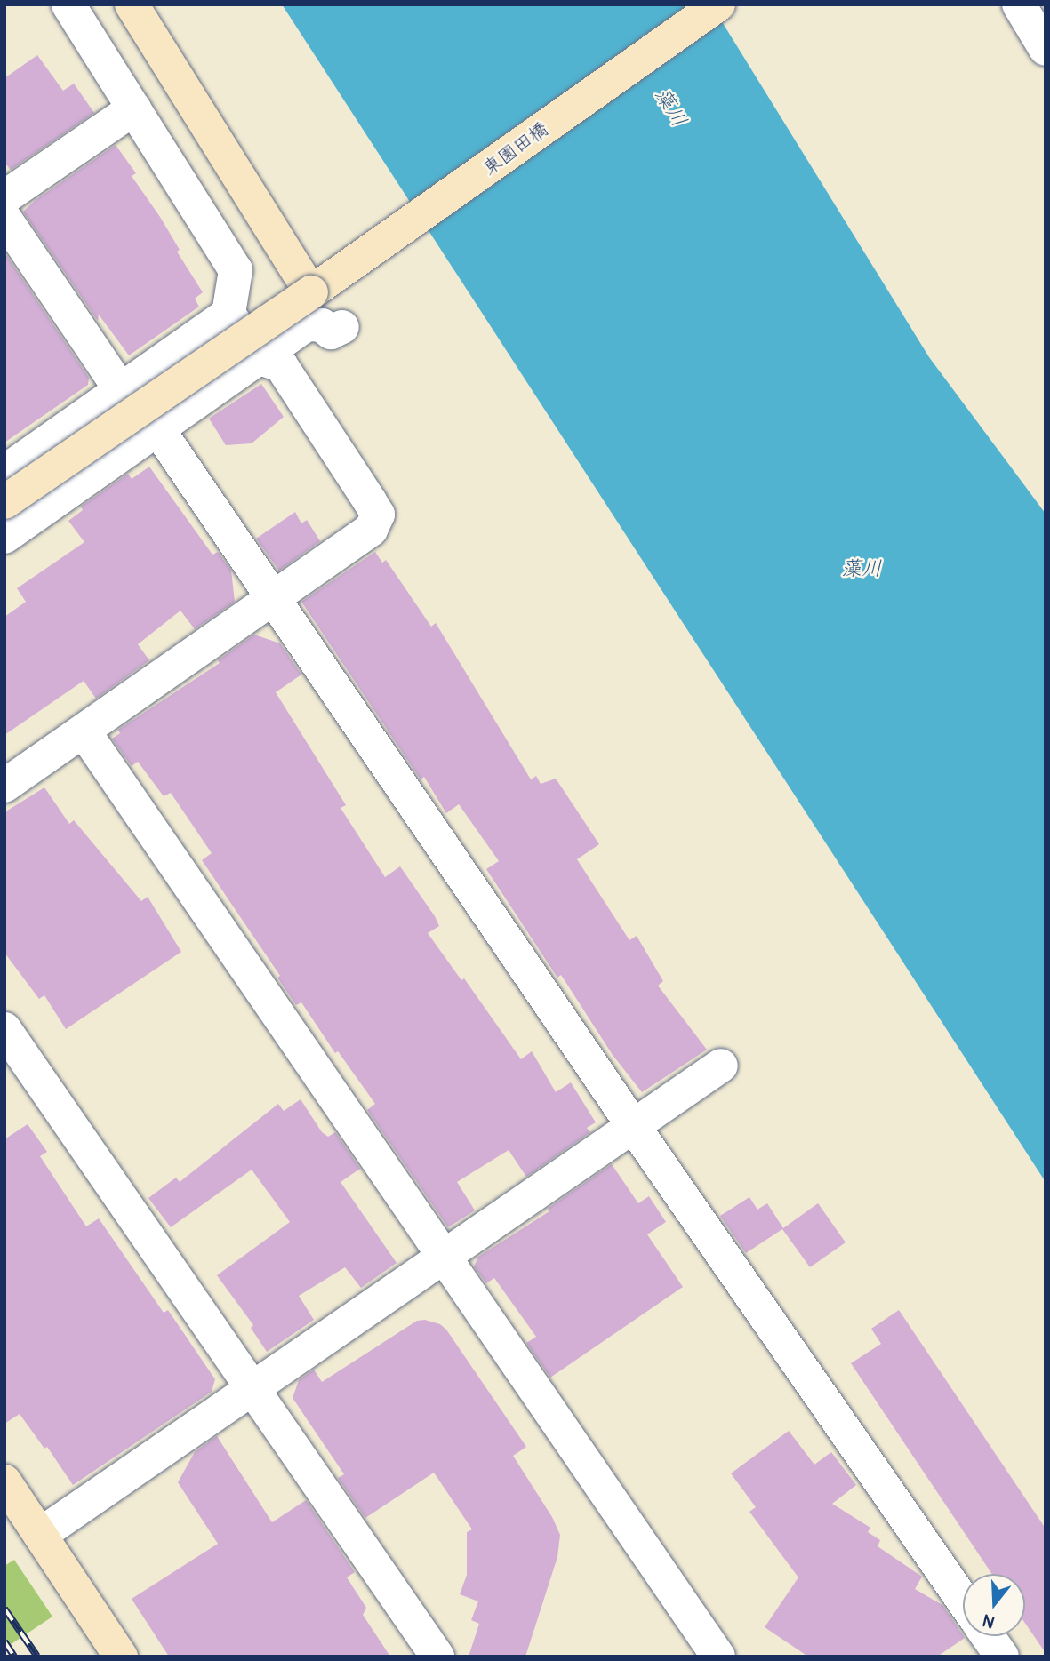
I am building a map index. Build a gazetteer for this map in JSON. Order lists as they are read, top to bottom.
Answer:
{
  "streets": {
    "street": ["東園田橋"]
  },
  "water": ["藻川"],
  "north": "bottom"
}
